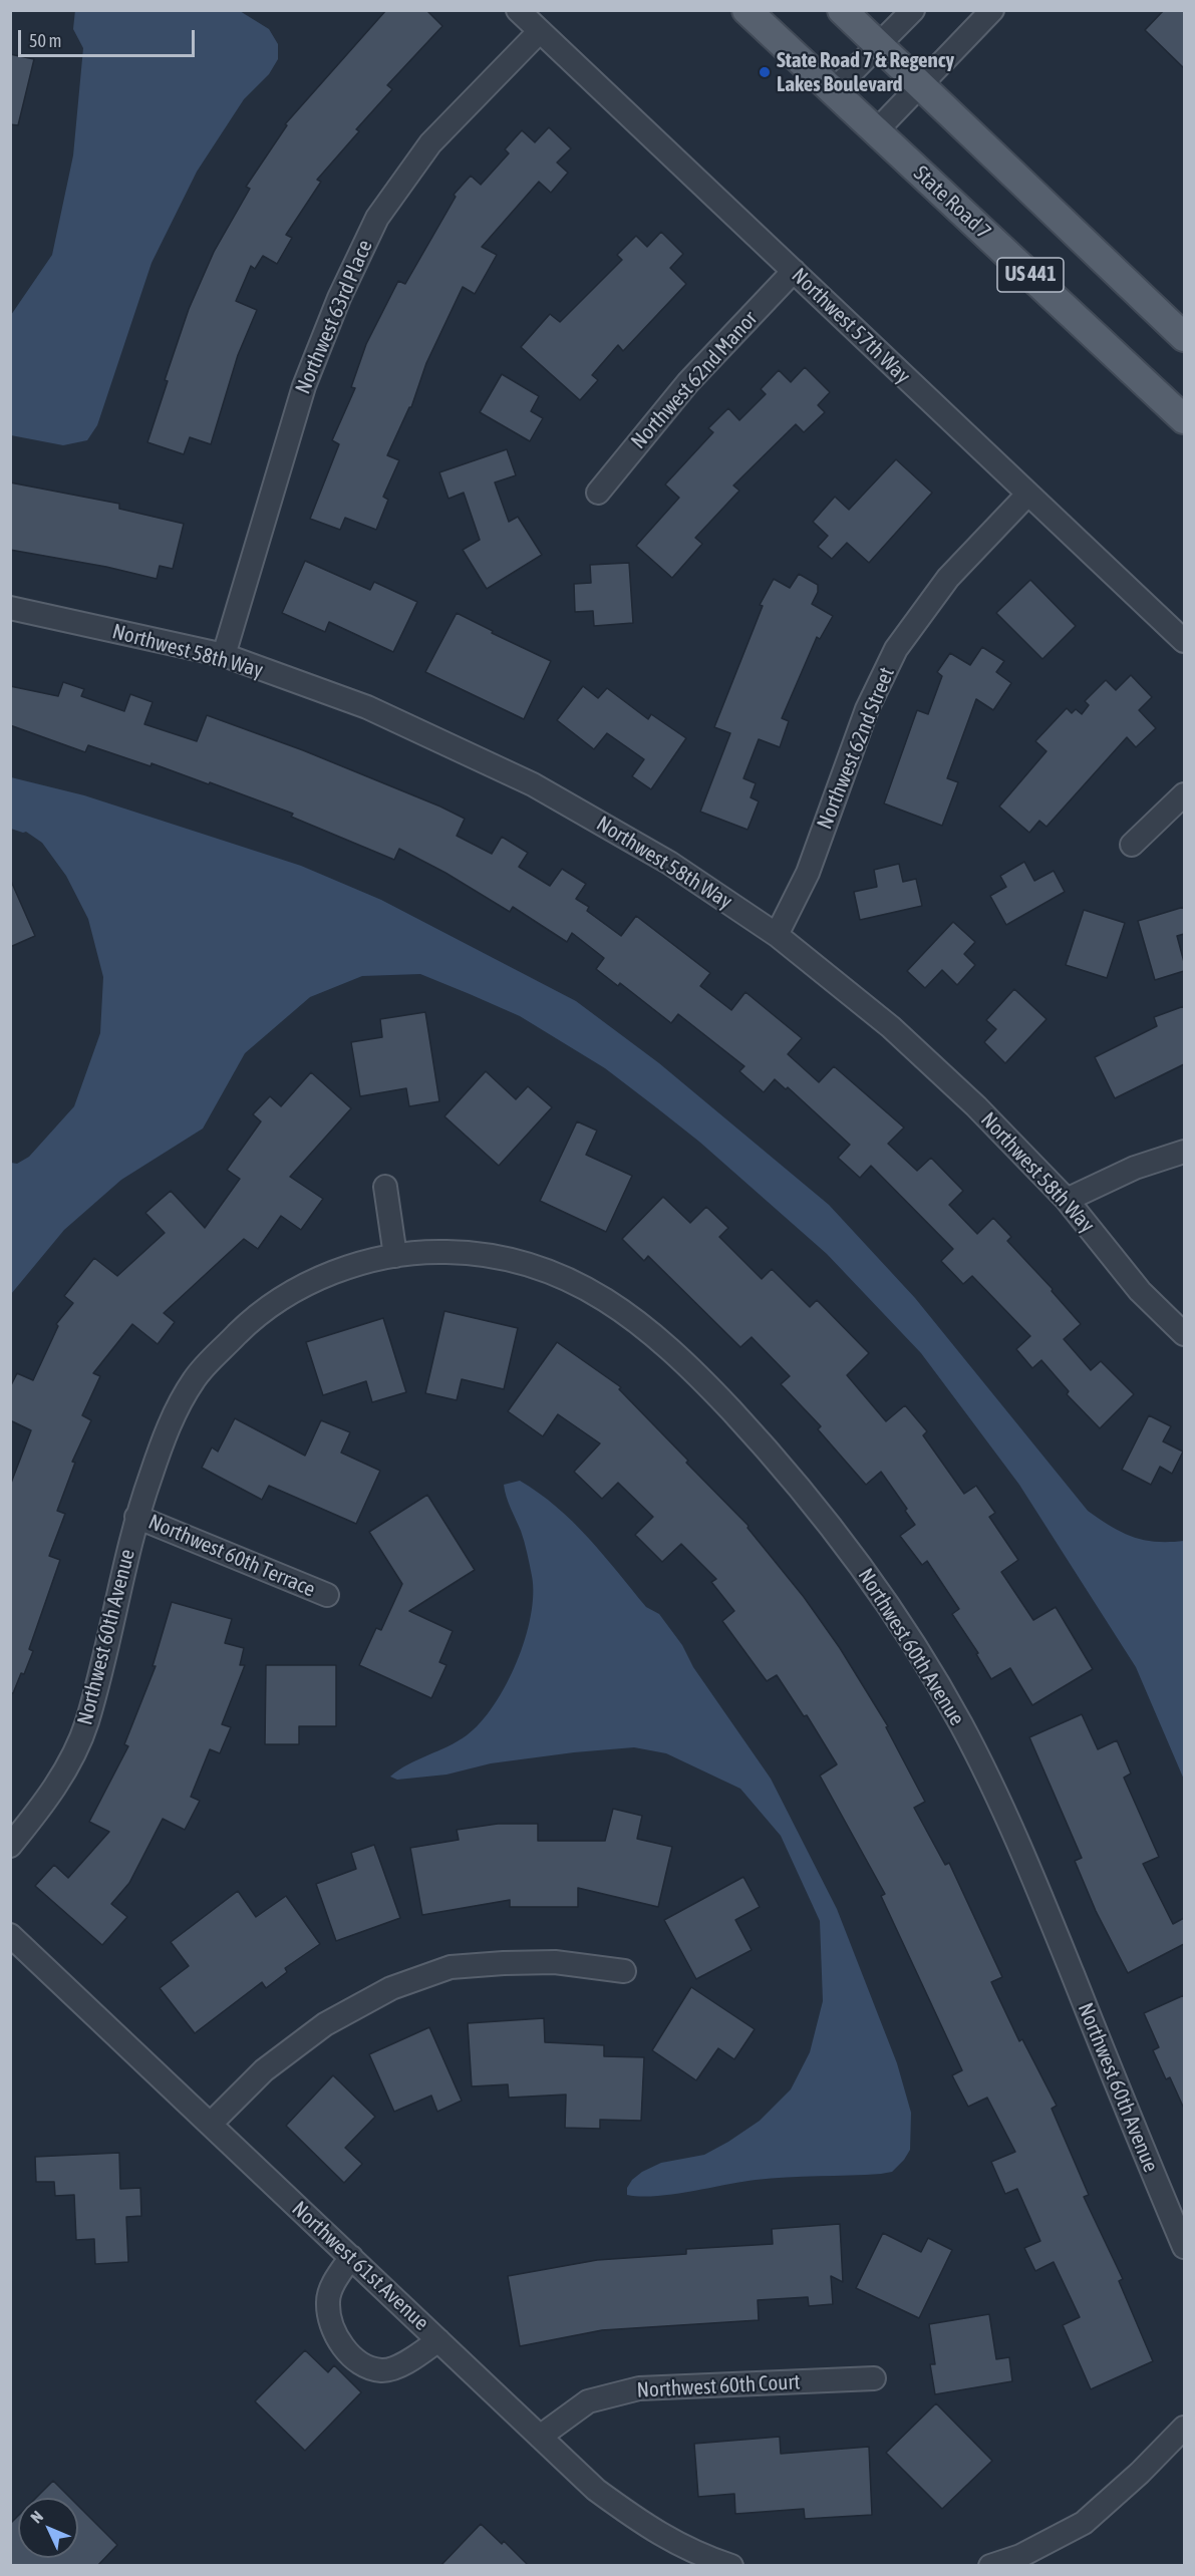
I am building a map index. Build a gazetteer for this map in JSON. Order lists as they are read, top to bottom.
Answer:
{
  "streets": {
    "main road": ["State Road 7", "US 441"],
    "street": [
      "Northwest 63rd Place",
      "Northwest 57th Way",
      "Northwest 62nd Manor",
      "Northwest 58th Way",
      "Northwest 62nd Street",
      "Northwest 60th Terrace",
      "Northwest 60th Avenue",
      "Northwest 61st Avenue",
      "Northwest 60th Court"
    ]
  },
  "crossings": [
    ["Northwest 63rd Place", "Northwest 57th Way"],
    ["Northwest 63rd Place", "Northwest 58th Way"],
    ["Northwest 57th Way", "Northwest 62nd Manor"],
    ["Northwest 57th Way", "Northwest 62nd Street"],
    ["Northwest 58th Way", "Northwest 62nd Street"],
    ["Northwest 60th Terrace", "Northwest 60th Avenue"],
    ["Northwest 61st Avenue", "Northwest 60th Court"]
  ],
  "places": ["State Road 7 & Regency Lakes Boulevard"],
  "scale_bar": "50 m",
  "north": "top left"
}
